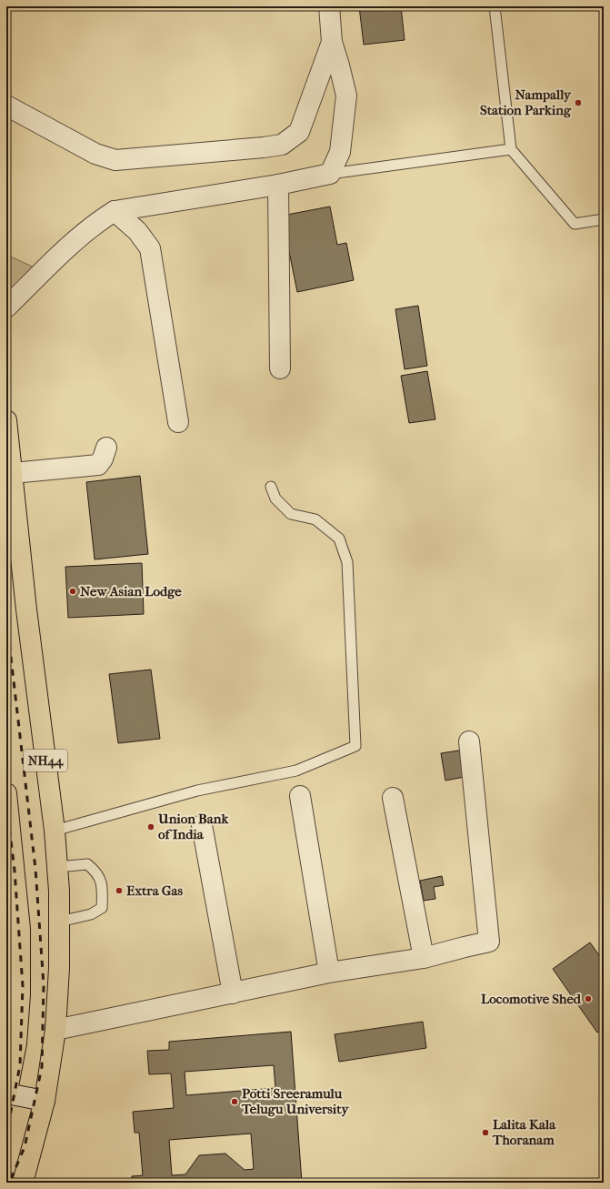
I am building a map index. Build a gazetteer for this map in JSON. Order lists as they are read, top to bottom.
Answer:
{
  "streets": {
    "highway": ["NH44"]
  },
  "places": [
    "Nampally Station Parking",
    "New Asian Lodge",
    "Union Bank of India",
    "Extra Gas",
    "Locomotive Shed",
    "Potti Sreeramulu Telugu University",
    "Lalita Kala Thoranam"
  ]
}
